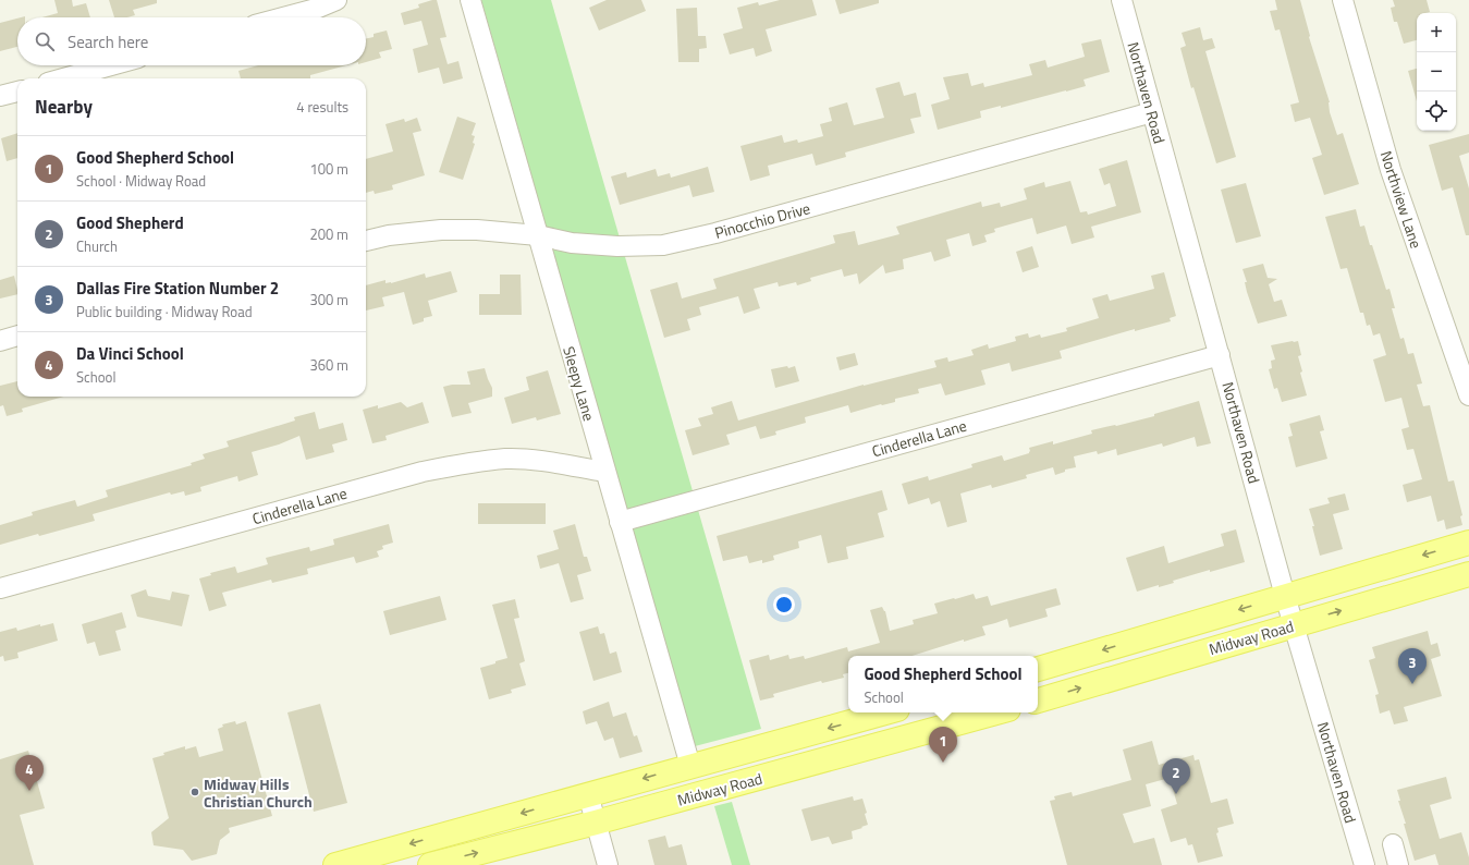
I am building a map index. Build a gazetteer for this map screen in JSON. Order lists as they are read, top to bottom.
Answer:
{
  "streets": {
    "main road": ["Midway Road"],
    "street": [
      "Northaven Road",
      "Northview Lane",
      "Pinocchio Drive",
      "Sleepy Lane",
      "Cinderella Lane"
    ]
  },
  "crossings": [
    ["Northaven Road", "Pinocchio Drive"],
    ["Northaven Road", "Cinderella Lane"],
    ["Northaven Road", "Midway Road"],
    ["Pinocchio Drive", "Sleepy Lane"],
    ["Sleepy Lane", "Cinderella Lane"],
    ["Sleepy Lane", "Midway Road"]
  ],
  "places": ["Midway Hills Christian Church"],
  "page": {
    "map_buttons": ["+", "−"],
    "search": "Search here",
    "heading": ["Nearby", "4 results"],
    "list": [
      {
        "mark": "1",
        "name": "Good Shepherd School",
        "note": "School · Midway Road",
        "value": "100 m"
      },
      {
        "mark": "2",
        "name": "Good Shepherd",
        "note": "Church",
        "value": "200 m"
      },
      {
        "mark": "3",
        "name": "Dallas Fire Station Number 2",
        "note": "Public building · Midway Road",
        "value": "300 m"
      },
      {
        "mark": "4",
        "name": "Da Vinci School",
        "note": "School",
        "value": "360 m"
      }
    ],
    "pins": [
      "3",
      "1",
      "4",
      "2"
    ],
    "popup": ["Good Shepherd School", "School"]
  }
}
